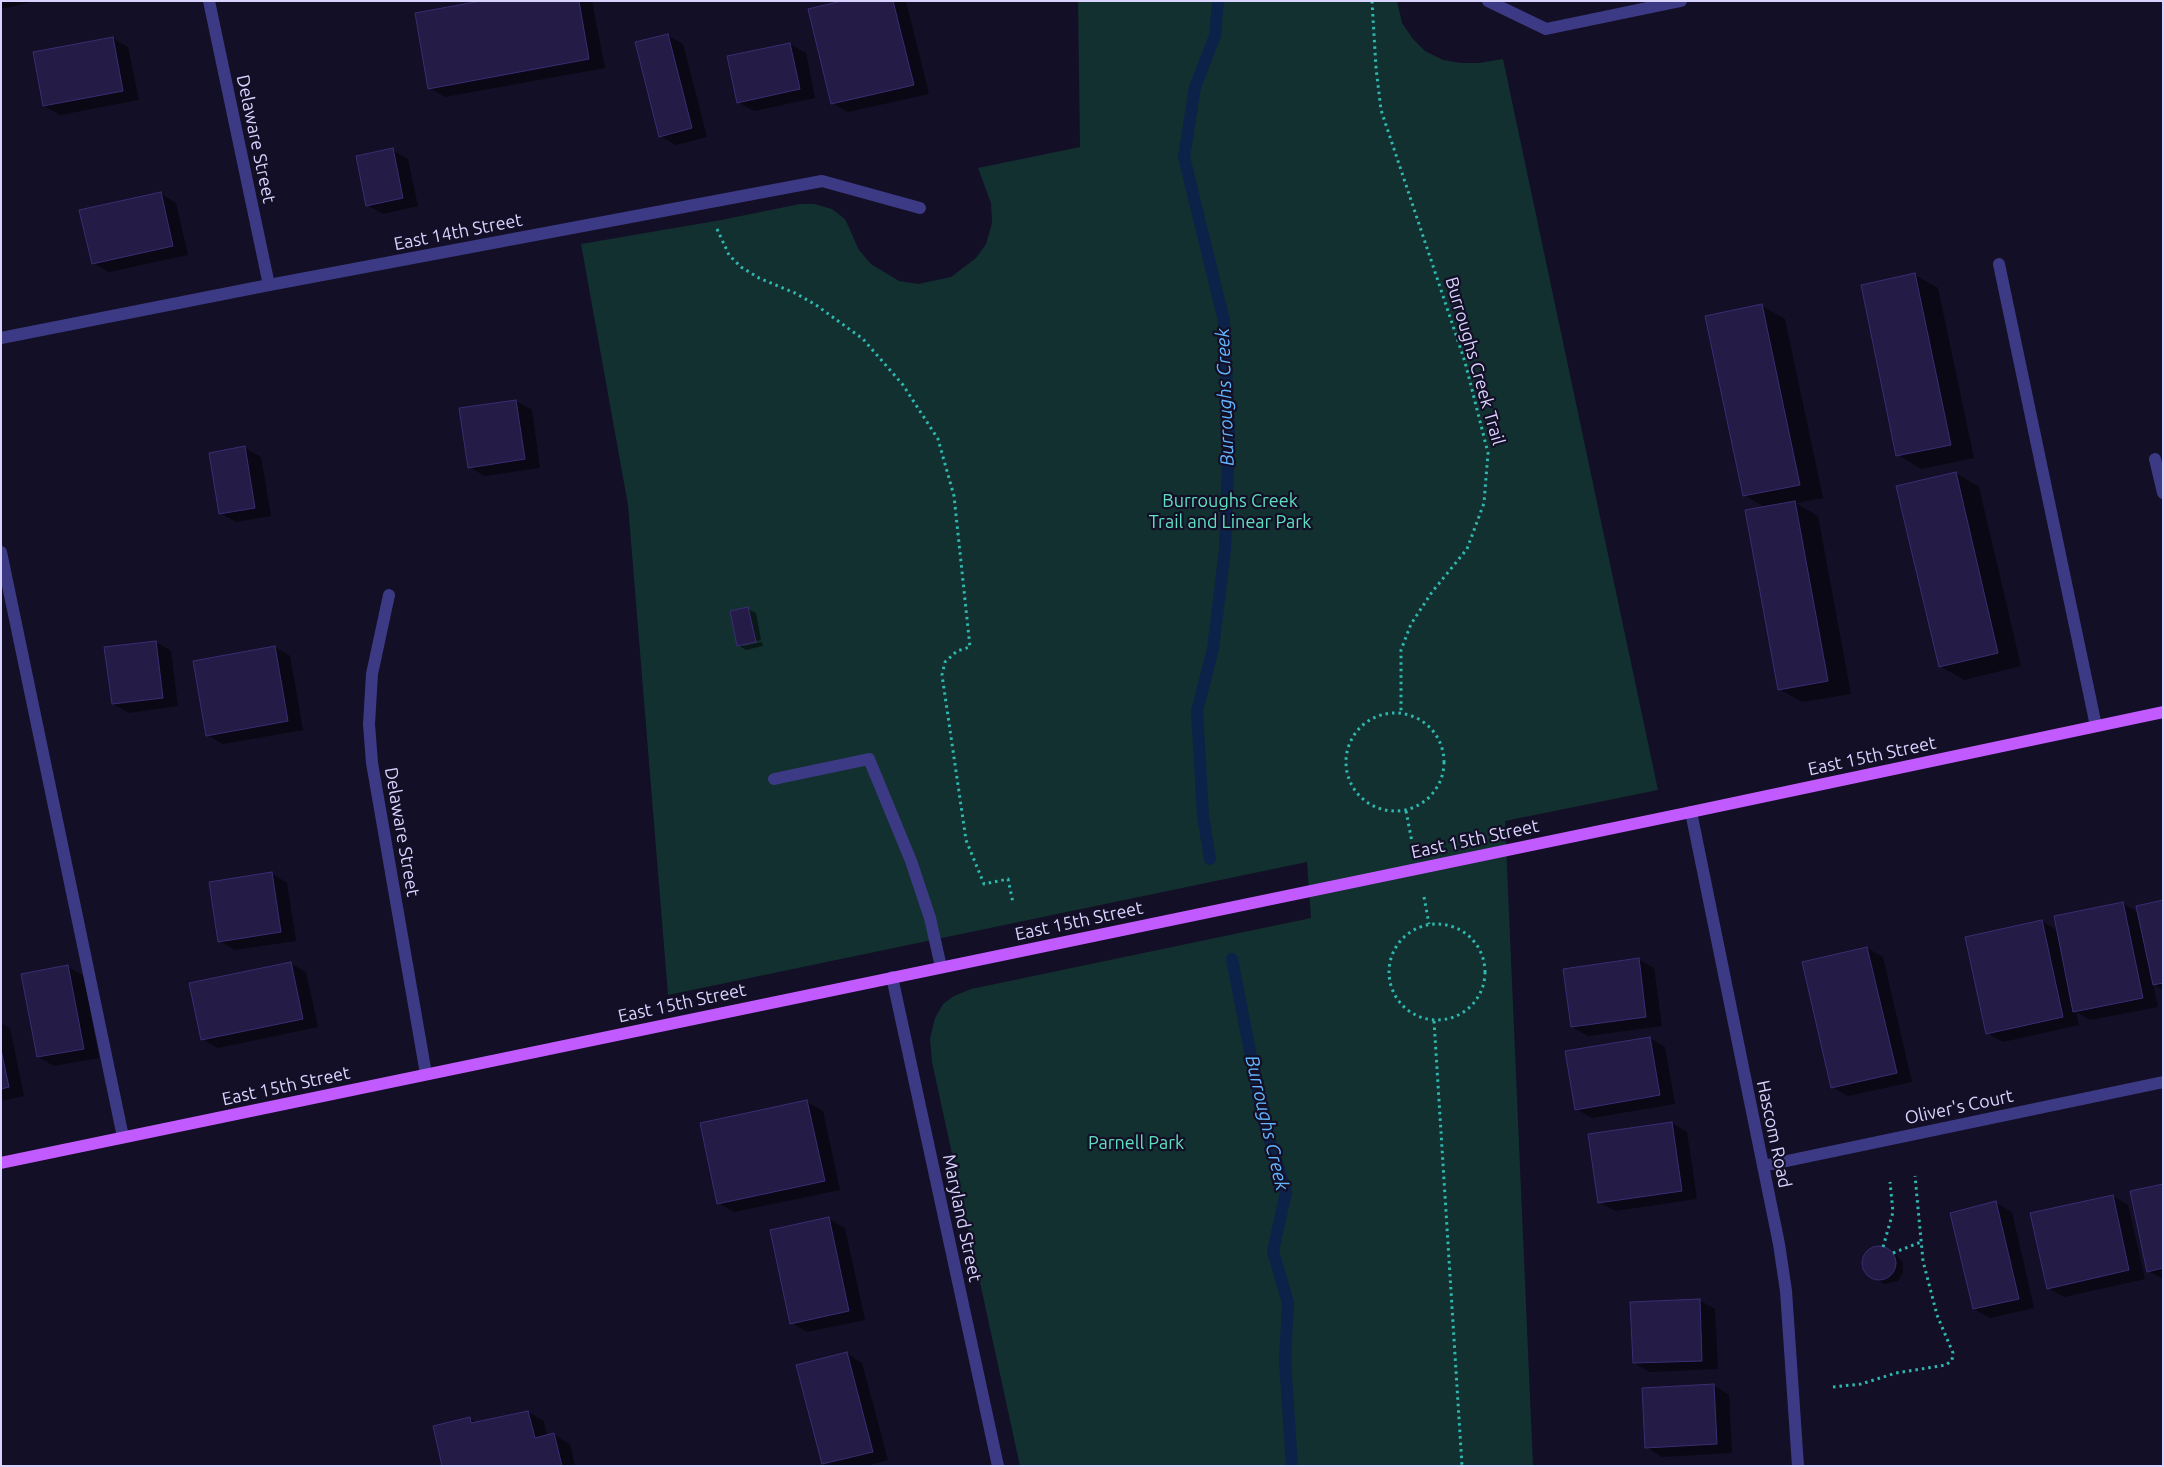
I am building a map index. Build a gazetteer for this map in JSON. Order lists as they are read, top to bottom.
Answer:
{
  "streets": {
    "main road": ["East 15th Street"],
    "street": [
      "Delaware Street",
      "East 14th Street",
      "Oliver's Court",
      "Hascom Road",
      "Maryland Street"
    ],
    "path": ["Burroughs Creek Trail"]
  },
  "crossings": [
    ["Delaware Street", "East 14th Street"],
    ["Delaware Street", "East 15th Street"],
    ["East 15th Street", "Hascom Road"],
    ["East 15th Street", "Maryland Street"],
    ["Oliver's Court", "Hascom Road"]
  ],
  "water": ["Burroughs Creek"],
  "parks": ["Burroughs Creek Trail and Linear Park", "Parnell Park"]
}
